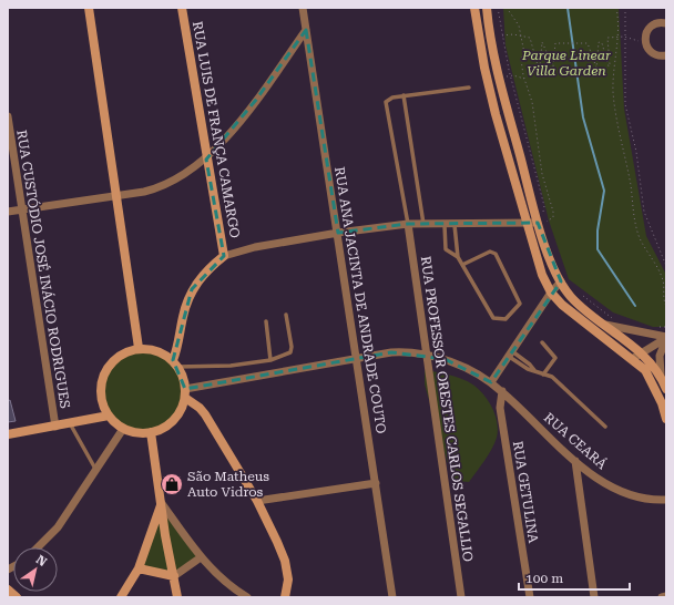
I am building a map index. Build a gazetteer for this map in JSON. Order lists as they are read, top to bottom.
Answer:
{
  "streets": {
    "street": [
      "RUA LUIS DE FRANÇA CAMARGO",
      "RUA CUSTÓDIO JOSÉ INÁCIO RODRIGUES",
      "RUA ANA JACINTA DE ANDRADE COUTO",
      "RUA PROFESSOR ORESTES CARLOS SEGALLIO",
      "RUA CEARÁ",
      "RUA GETULINA"
    ]
  },
  "crossings": [
    ["RUA ANA JACINTA DE ANDRADE COUTO", "RUA CEARÁ"],
    ["RUA PROFESSOR ORESTES CARLOS SEGALLIO", "RUA CEARÁ"],
    ["RUA CEARÁ", "RUA GETULINA"]
  ],
  "parks": ["Parque Linear Villa Garden"],
  "places": {
    "shop": ["São Matheus Auto Vidros"]
  },
  "scale_bar": "100 m",
  "north": "top right"
}
